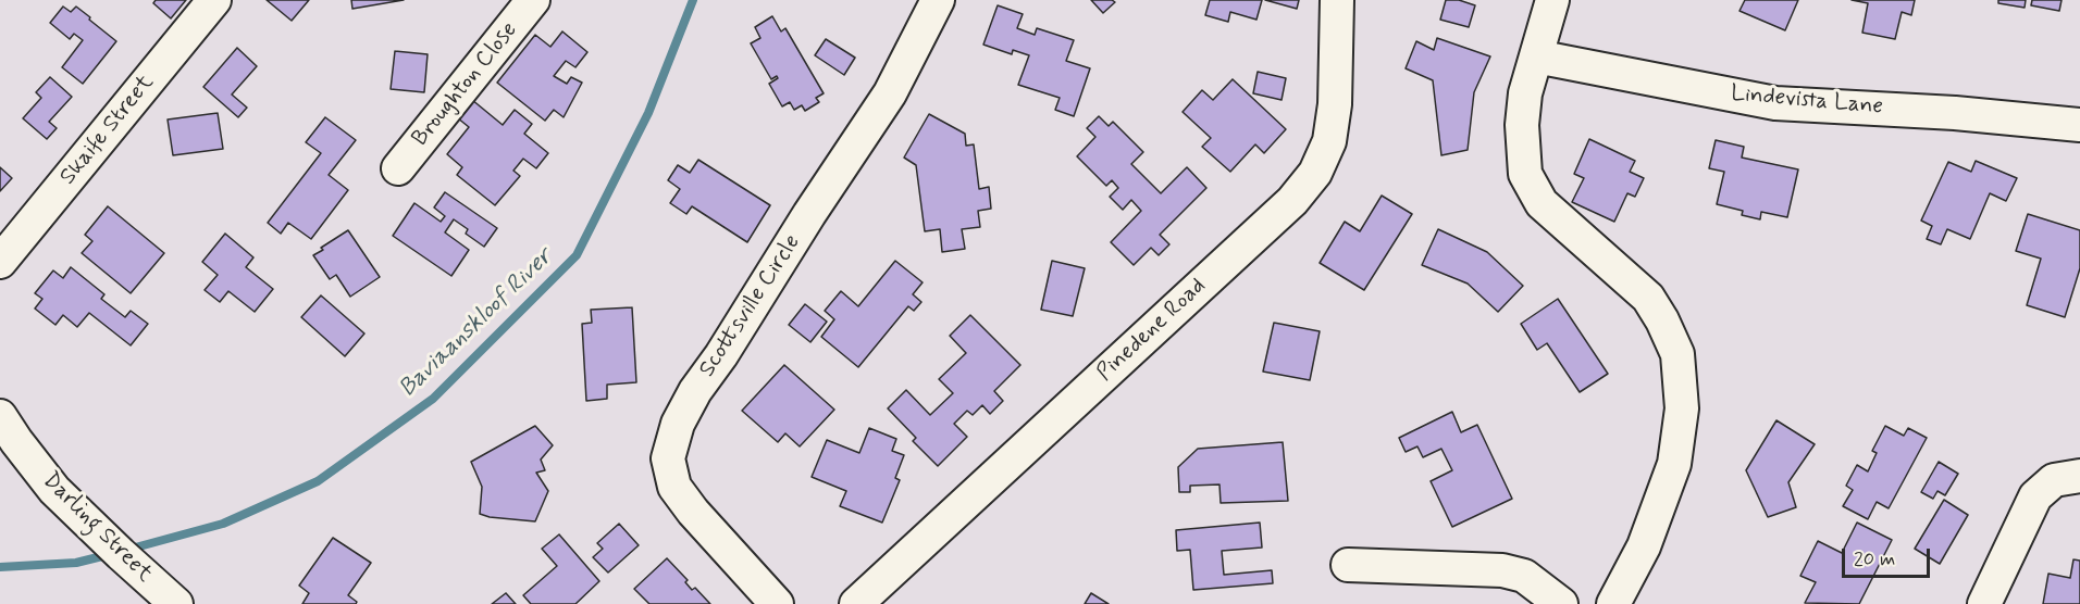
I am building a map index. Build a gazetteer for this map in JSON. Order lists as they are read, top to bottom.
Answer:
{
  "streets": {
    "street": [
      "Broughton Close",
      "Lindevista Lane",
      "Skaife Street",
      "Scottsville Circle",
      "Pinedene Road",
      "Darling Street"
    ]
  },
  "water": ["Baviaanskloof River"],
  "scale_bar": "20 m"
}
